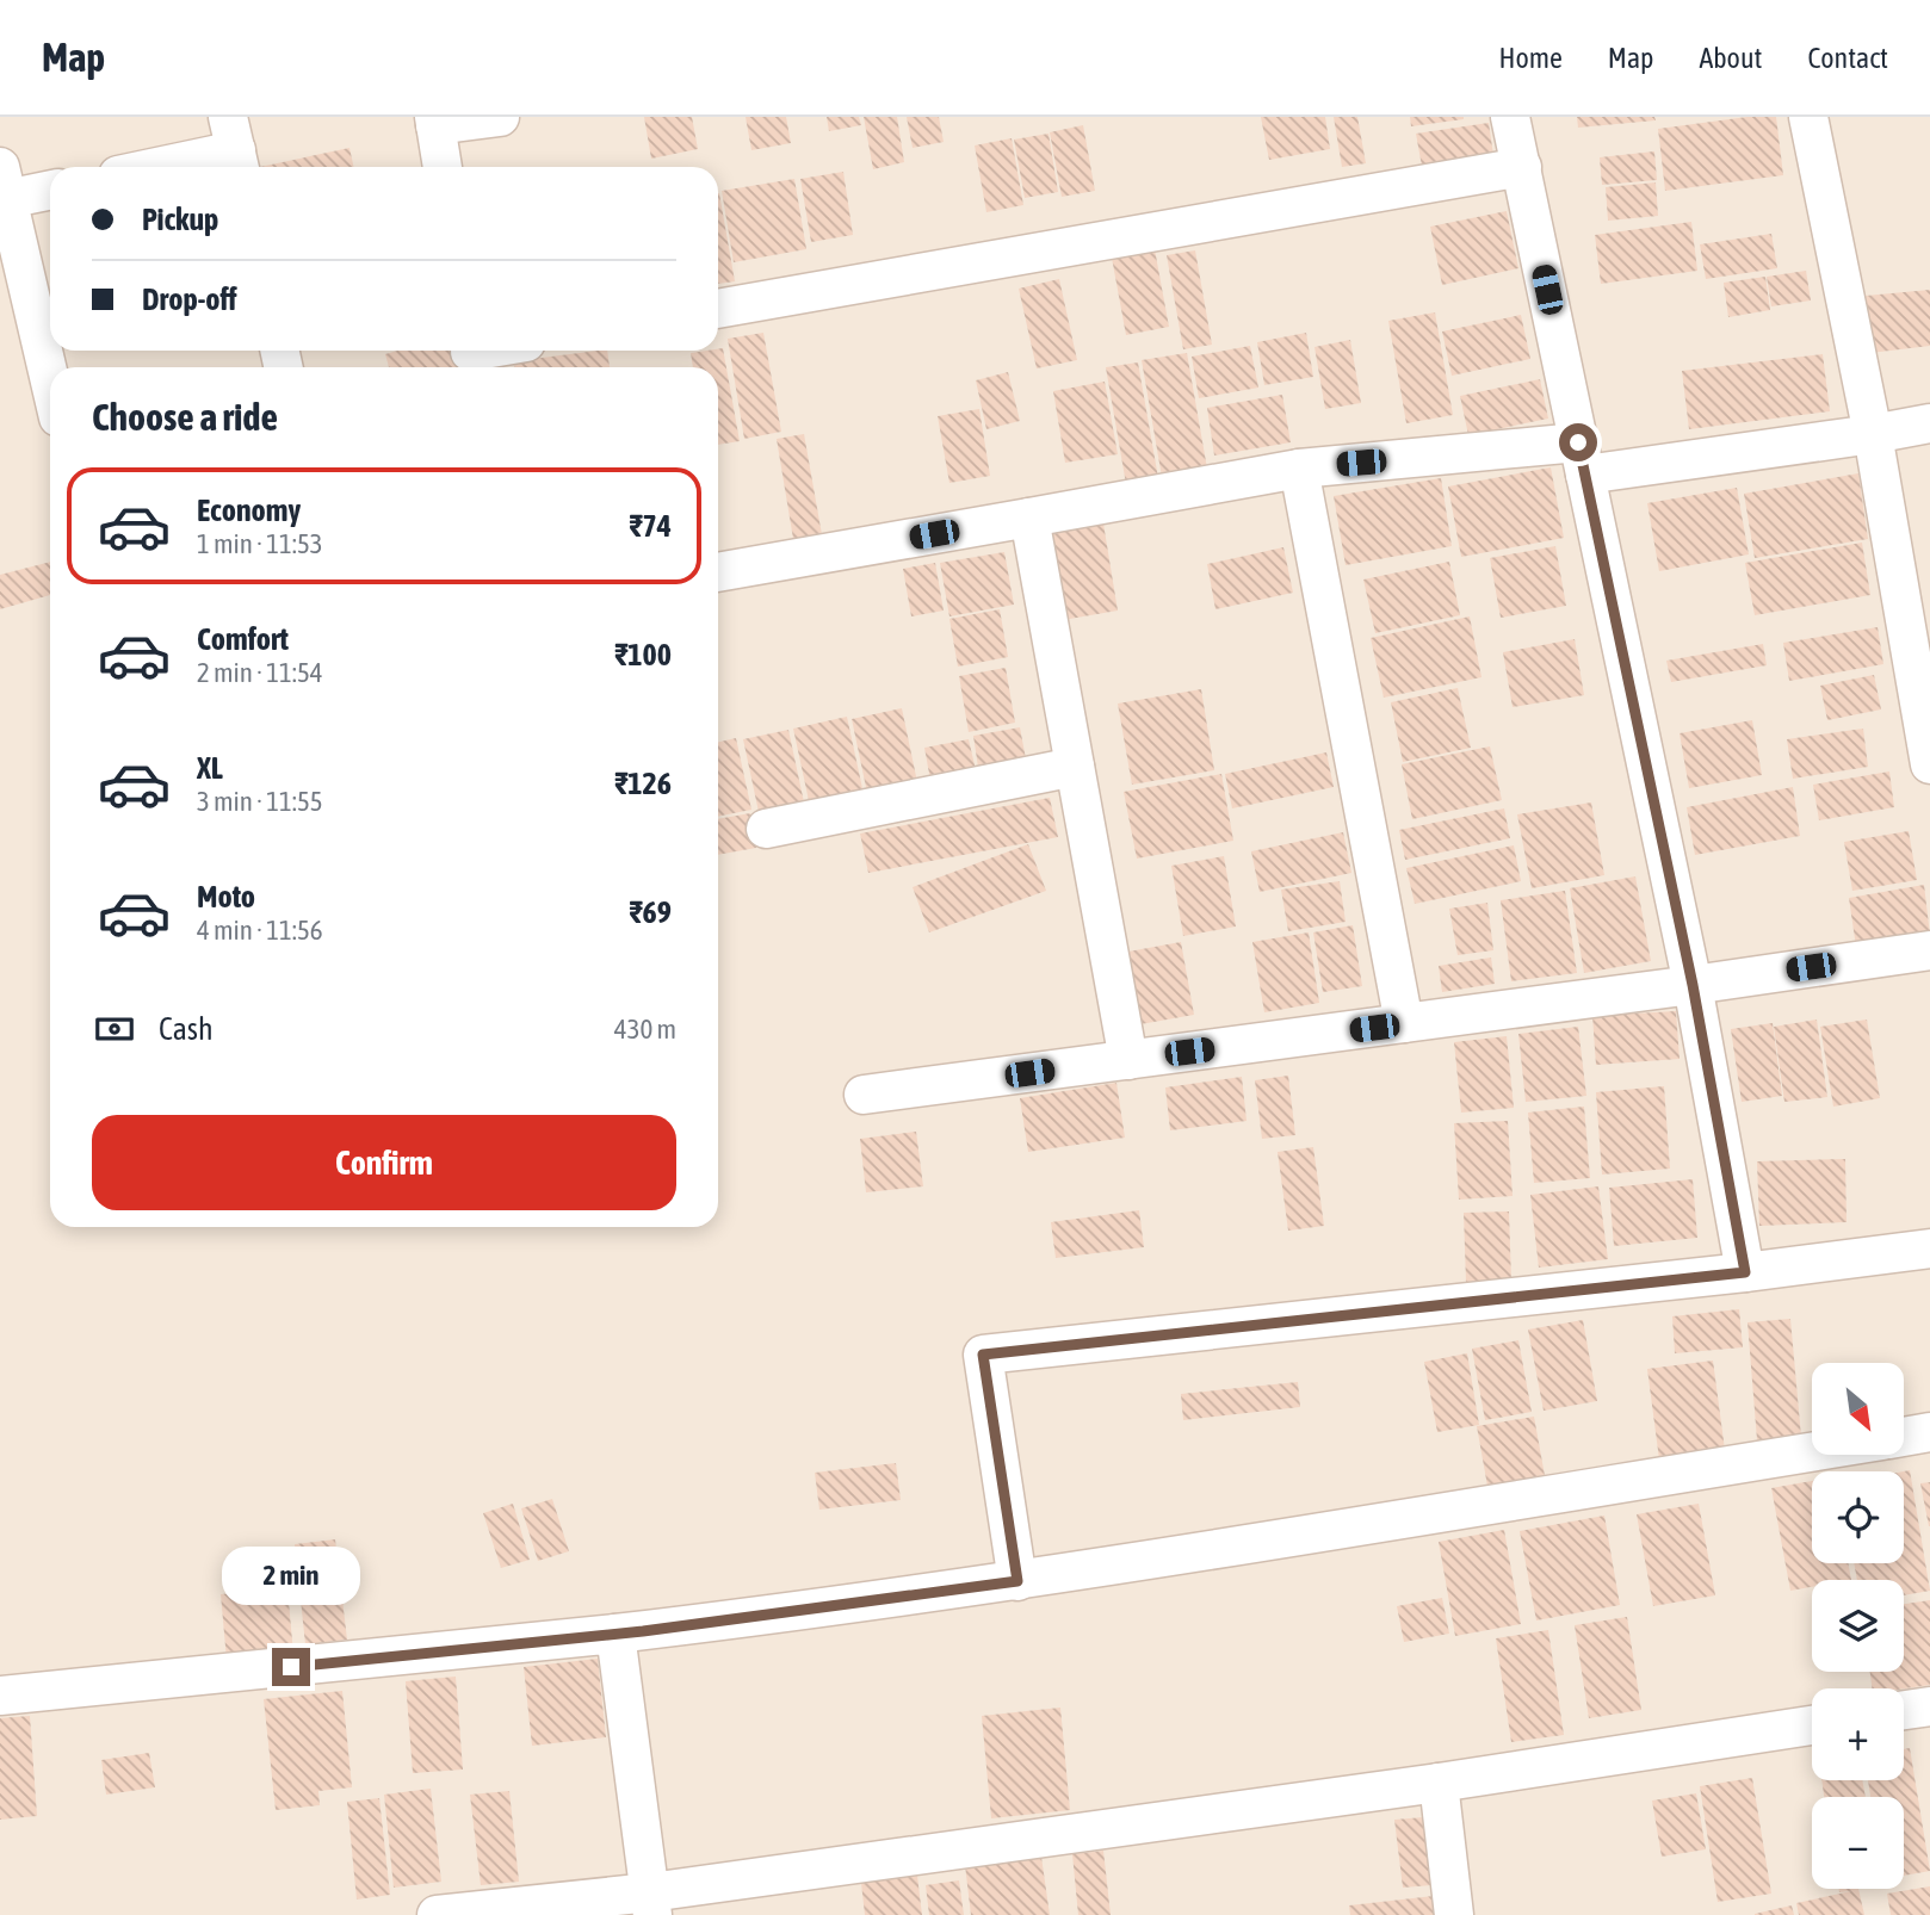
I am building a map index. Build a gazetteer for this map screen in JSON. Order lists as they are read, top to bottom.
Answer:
{
  "north": "bottom right",
  "page": {
    "header": "Map",
    "nav": [
      "Home",
      "Map",
      "About",
      "Contact"
    ],
    "banner": ["Pickup", "Drop-off"],
    "heading": "Choose a ride",
    "list": [
      {
        "name": "Economy",
        "note": "1 min · 11:53",
        "value": "₹74"
      },
      {
        "name": "Comfort",
        "note": "2 min · 11:54",
        "value": "₹100"
      },
      {
        "name": "XL",
        "note": "3 min · 11:55",
        "value": "₹126"
      },
      {
        "name": "Moto",
        "note": "4 min · 11:56",
        "value": "₹69"
      }
    ],
    "pay": ["Cash", "430 m"],
    "buttons": "Confirm",
    "map_buttons": ["+", "−"],
    "bubble": "2 min"
  }
}
